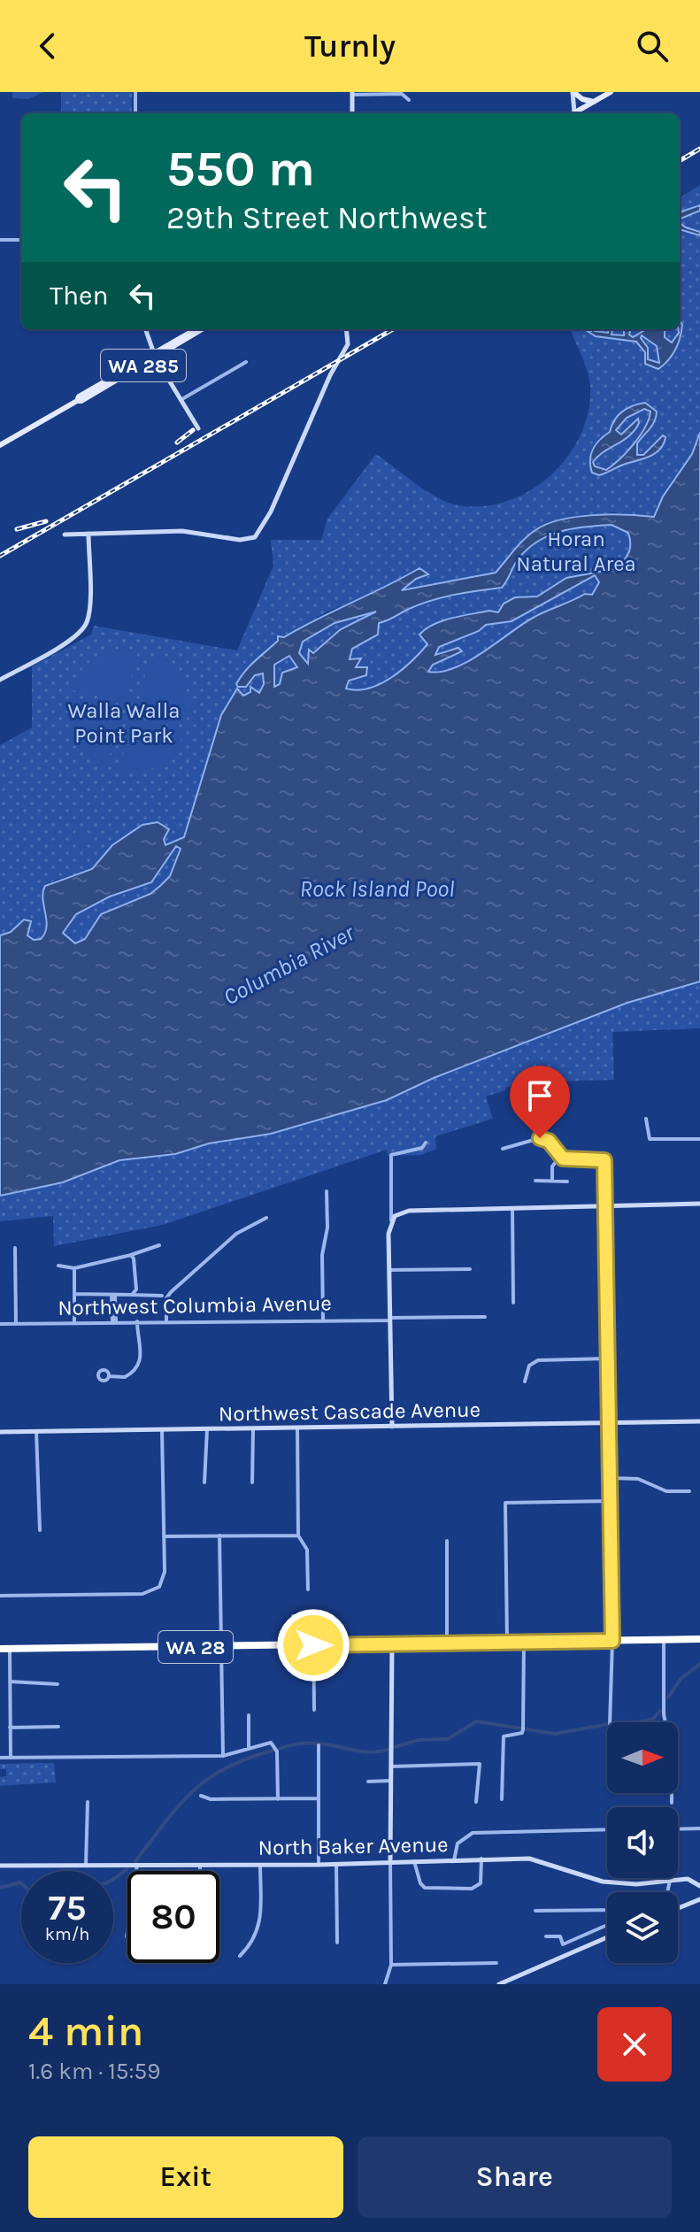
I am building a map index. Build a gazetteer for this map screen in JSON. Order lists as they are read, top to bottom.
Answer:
{
  "streets": {
    "highway": ["WA 28"],
    "main road": ["WA 285"],
    "street": ["Northwest Columbia Avenue", "Northwest Cascade Avenue", "North Baker Avenue"]
  },
  "water": ["Rock Island Pool", "Columbia River"],
  "parks": ["Horan Natural Area", "Walla Walla Point Park"],
  "north": "right",
  "page": {
    "header": "Turnly",
    "turn": ["550 m", "29th Street Northwest"],
    "then": "Then",
    "speed": "75 km/h",
    "limit": "80",
    "heading": ["4 min", "1.6 km · 15:59"],
    "buttons": ["Exit", "Share"]
  }
}
